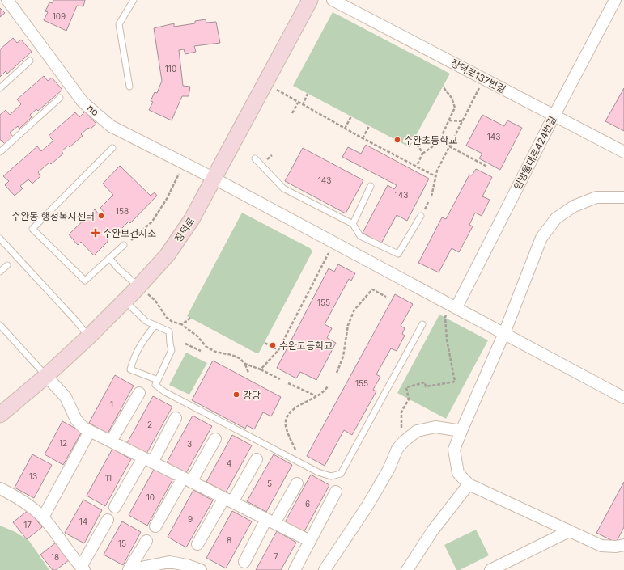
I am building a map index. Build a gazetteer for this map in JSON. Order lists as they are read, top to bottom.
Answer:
{
  "streets": {
    "main road": ["장덕로"],
    "street": ["장덕로137번길", "no", "임방울대로424번길"]
  },
  "crossings": [
    ["장덕로137번길", "임방울대로424번길"],
    ["no", "임방울대로424번길"],
    ["no", "장덕로"]
  ],
  "places": {
    "other": [
      "수완초등학교",
      "수완동 행정복지센터",
      "수완고등학교",
      "강당"
    ],
    "health": ["수완보건지소"]
  },
  "house_numbers": [
    "109",
    "110",
    "143",
    "143",
    "143",
    "158",
    "155",
    "155",
    "1",
    "2",
    "12",
    "3",
    "4",
    "13",
    "11",
    "5",
    "10",
    "6",
    "9",
    "14",
    "17",
    "8",
    "15",
    "7",
    "18"
  ]
}
